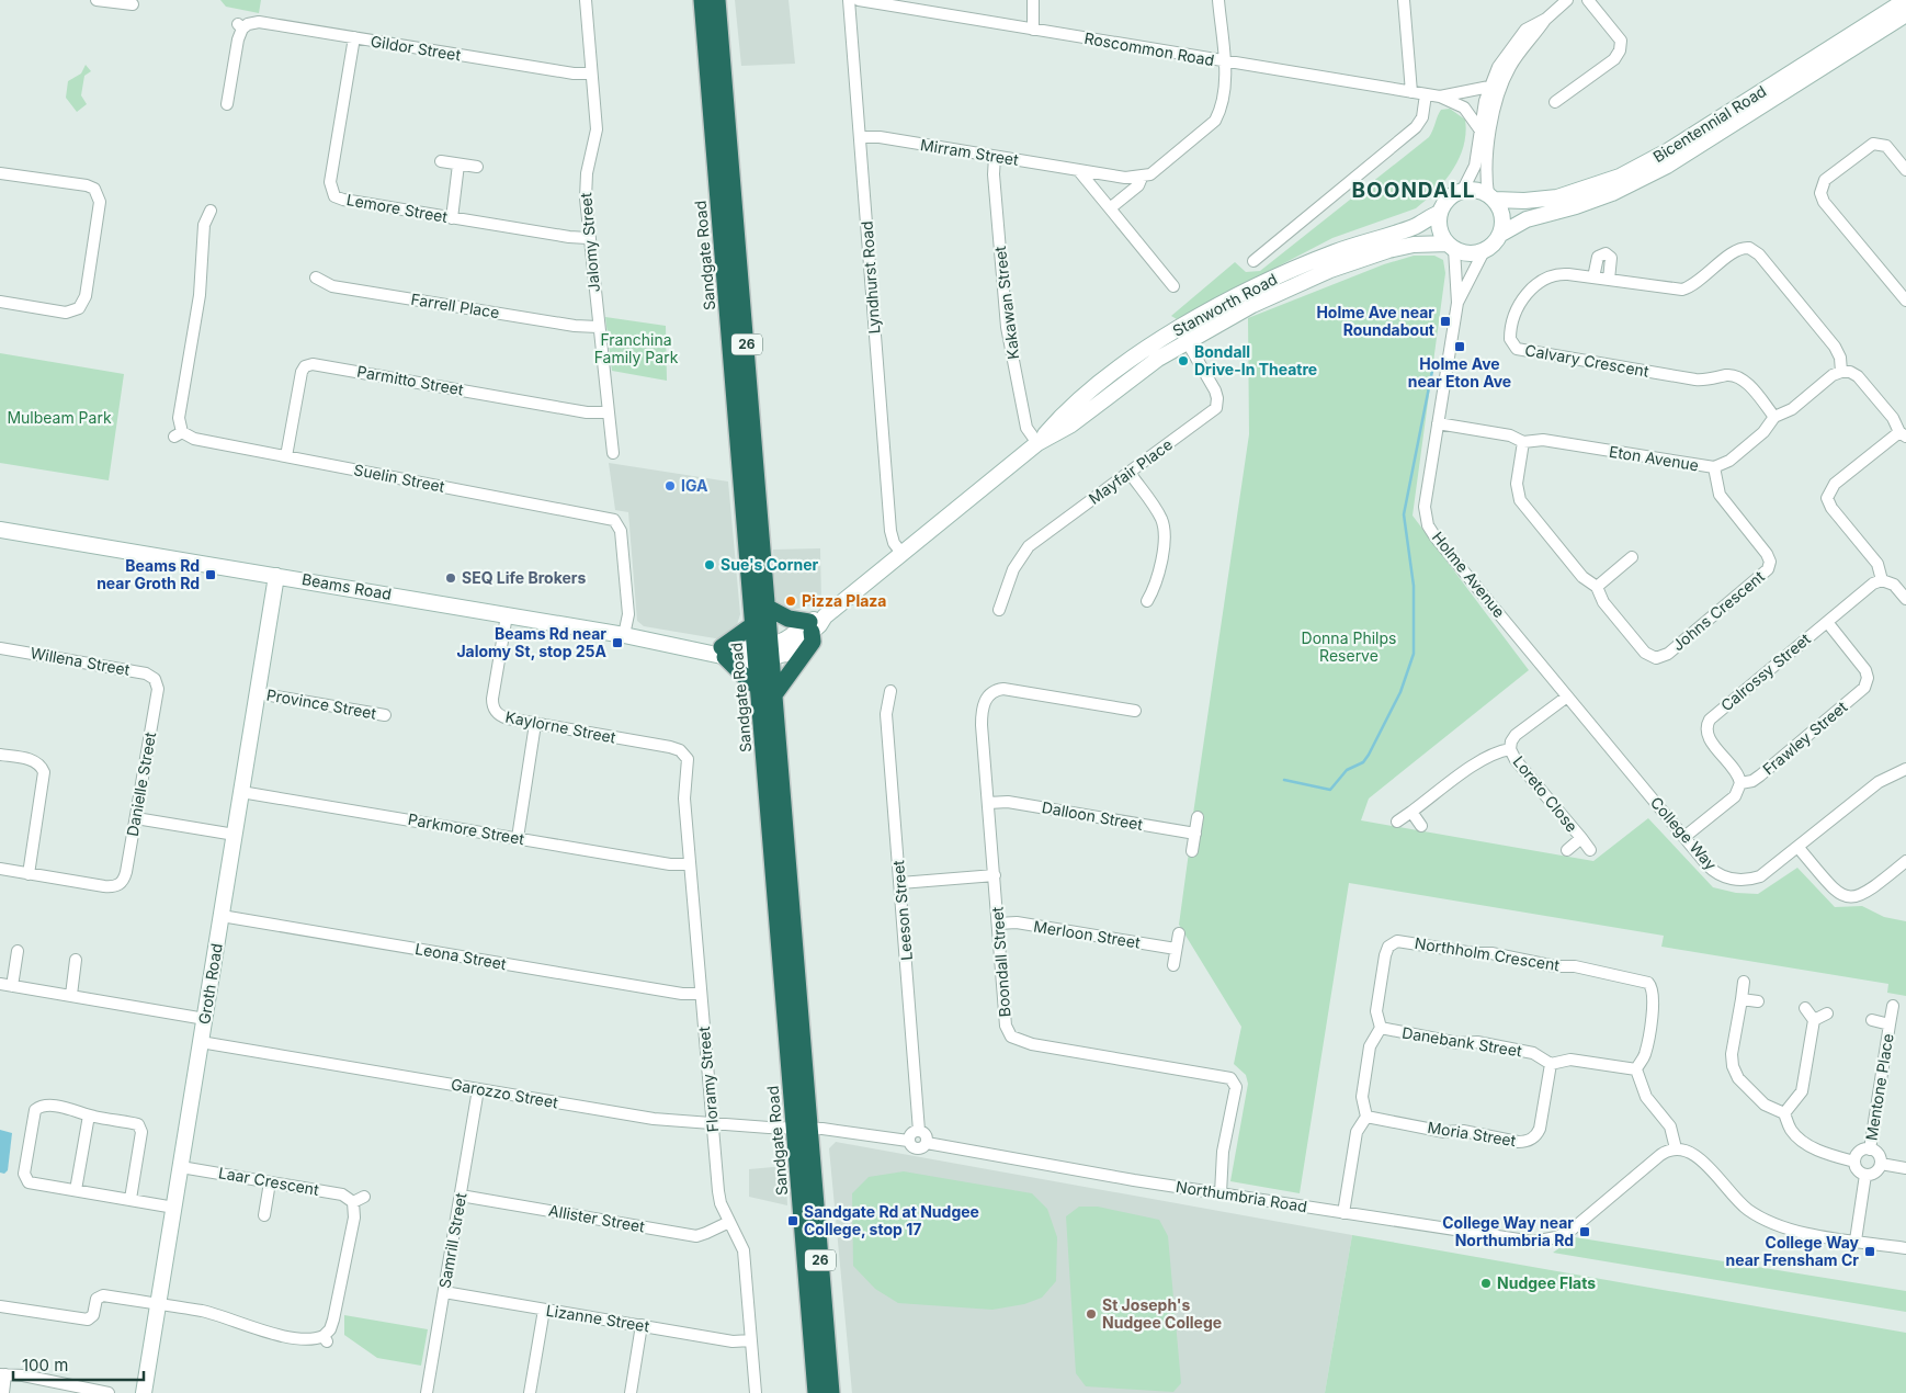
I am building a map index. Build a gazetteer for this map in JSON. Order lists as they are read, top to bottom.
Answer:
{
  "streets": {
    "highway": ["Sandgate Road", "26"],
    "main road": [
      "Bicentennial Road",
      "Stanworth Road",
      "Beams Road",
      "Groth Road"
    ],
    "street": [
      "Gildor Street",
      "Roscommon Road",
      "Mirram Street",
      "Lemore Street",
      "Jalomy Street",
      "Lyndhurst Road",
      "Kakawan Street",
      "Farrell Place",
      "Calvary Crescent",
      "Parmitto Street",
      "Eton Avenue",
      "Mayfair Place",
      "Suelin Street",
      "Holme Avenue",
      "Johns Crescent",
      "Willena Street",
      "Calrossy Street",
      "Province Street",
      "Kaylorne Street",
      "Frawley Street",
      "Danielle Street",
      "Loreto Close",
      "Dalloon Street",
      "Parkmore Street",
      "College Way",
      "Leeson Street",
      "Merloon Street",
      "Northholm Crescent",
      "Leona Street",
      "Boondall Street",
      "Danebank Street",
      "Floramy Street",
      "Mentone Place",
      "Garozzo Street",
      "Moria Street",
      "Laar Crescent",
      "Northumbria Road",
      "Allister Street",
      "Samrill Street",
      "Lizanne Street"
    ]
  },
  "crossings": [
    ["Gildor Street", "Lemore Street"],
    ["Gildor Street", "Jalomy Street"],
    ["Roscommon Road", "Stanworth Road"],
    ["Bicentennial Road", "Stanworth Road"],
    ["Bicentennial Road", "Holme Avenue"],
    ["Mirram Street", "Lyndhurst Road"],
    ["Mirram Street", "Kakawan Street"],
    ["Lemore Street", "Jalomy Street"],
    ["Jalomy Street", "Farrell Place"],
    ["Jalomy Street", "Parmitto Street"],
    ["Sandgate Road", "Stanworth Road"],
    ["Sandgate Road", "Beams Road"],
    ["Sandgate Road", "Garozzo Street"],
    ["Lyndhurst Road", "Stanworth Road"],
    ["Kakawan Street", "Stanworth Road"],
    ["Stanworth Road", "Mayfair Place"],
    ["Stanworth Road", "Holme Avenue"],
    ["Stanworth Road", "Beams Road"],
    ["Calvary Crescent", "Eton Avenue"],
    ["Parmitto Street", "Suelin Street"],
    ["Eton Avenue", "Holme Avenue"],
    ["Eton Avenue", "Johns Crescent"],
    ["Suelin Street", "Beams Road"],
    ["Holme Avenue", "College Way"],
    ["Beams Road", "Kaylorne Street"],
    ["Beams Road", "Groth Road"],
    ["Willena Street", "Danielle Street"],
    ["Calrossy Street", "Frawley Street"],
    ["Province Street", "Groth Road"],
    ["Kaylorne Street", "Floramy Street"],
    ["Frawley Street", "College Way"],
    ["Dalloon Street", "Boondall Street"],
    ["Parkmore Street", "Groth Road"],
    ["Parkmore Street", "Floramy Street"],
    ["Leeson Street", "Northumbria Road"],
    ["Merloon Street", "Boondall Street"],
    ["Northholm Crescent", "Danebank Street"],
    ["Leona Street", "Groth Road"],
    ["Leona Street", "Floramy Street"],
    ["Boondall Street", "Northumbria Road"],
    ["Groth Road", "Garozzo Street"],
    ["Groth Road", "Laar Crescent"],
    ["Danebank Street", "Moria Street"],
    ["Floramy Street", "Garozzo Street"],
    ["Floramy Street", "Allister Street"],
    ["Floramy Street", "Lizanne Street"],
    ["Garozzo Street", "Samrill Street"],
    ["Allister Street", "Samrill Street"],
    ["Samrill Street", "Lizanne Street"]
  ],
  "districts": ["BOONDALL"],
  "parks": ["Franchina Family Park", "Mulbeam Park", "Donna Philps Reserve"],
  "places": {
    "transit": [
      "Holme Ave near Roundabout",
      "Holme Ave near Eton Ave",
      "Beams Rd near Groth Rd",
      "Beams Rd near Jalomy St, stop 25A",
      "Sandgate Rd at Nudgee College, stop 17",
      "College Way near Northumbria Rd",
      "College Way near Frensham Cr"
    ],
    "other": [
      "Bondall Drive-In Theatre",
      "IGA",
      "Sue's Corner",
      "SEQ Life Brokers",
      "Pizza Plaza",
      "Nudgee Flats",
      "St Joseph's Nudgee College"
    ]
  },
  "scale_bar": "100 m"
}
